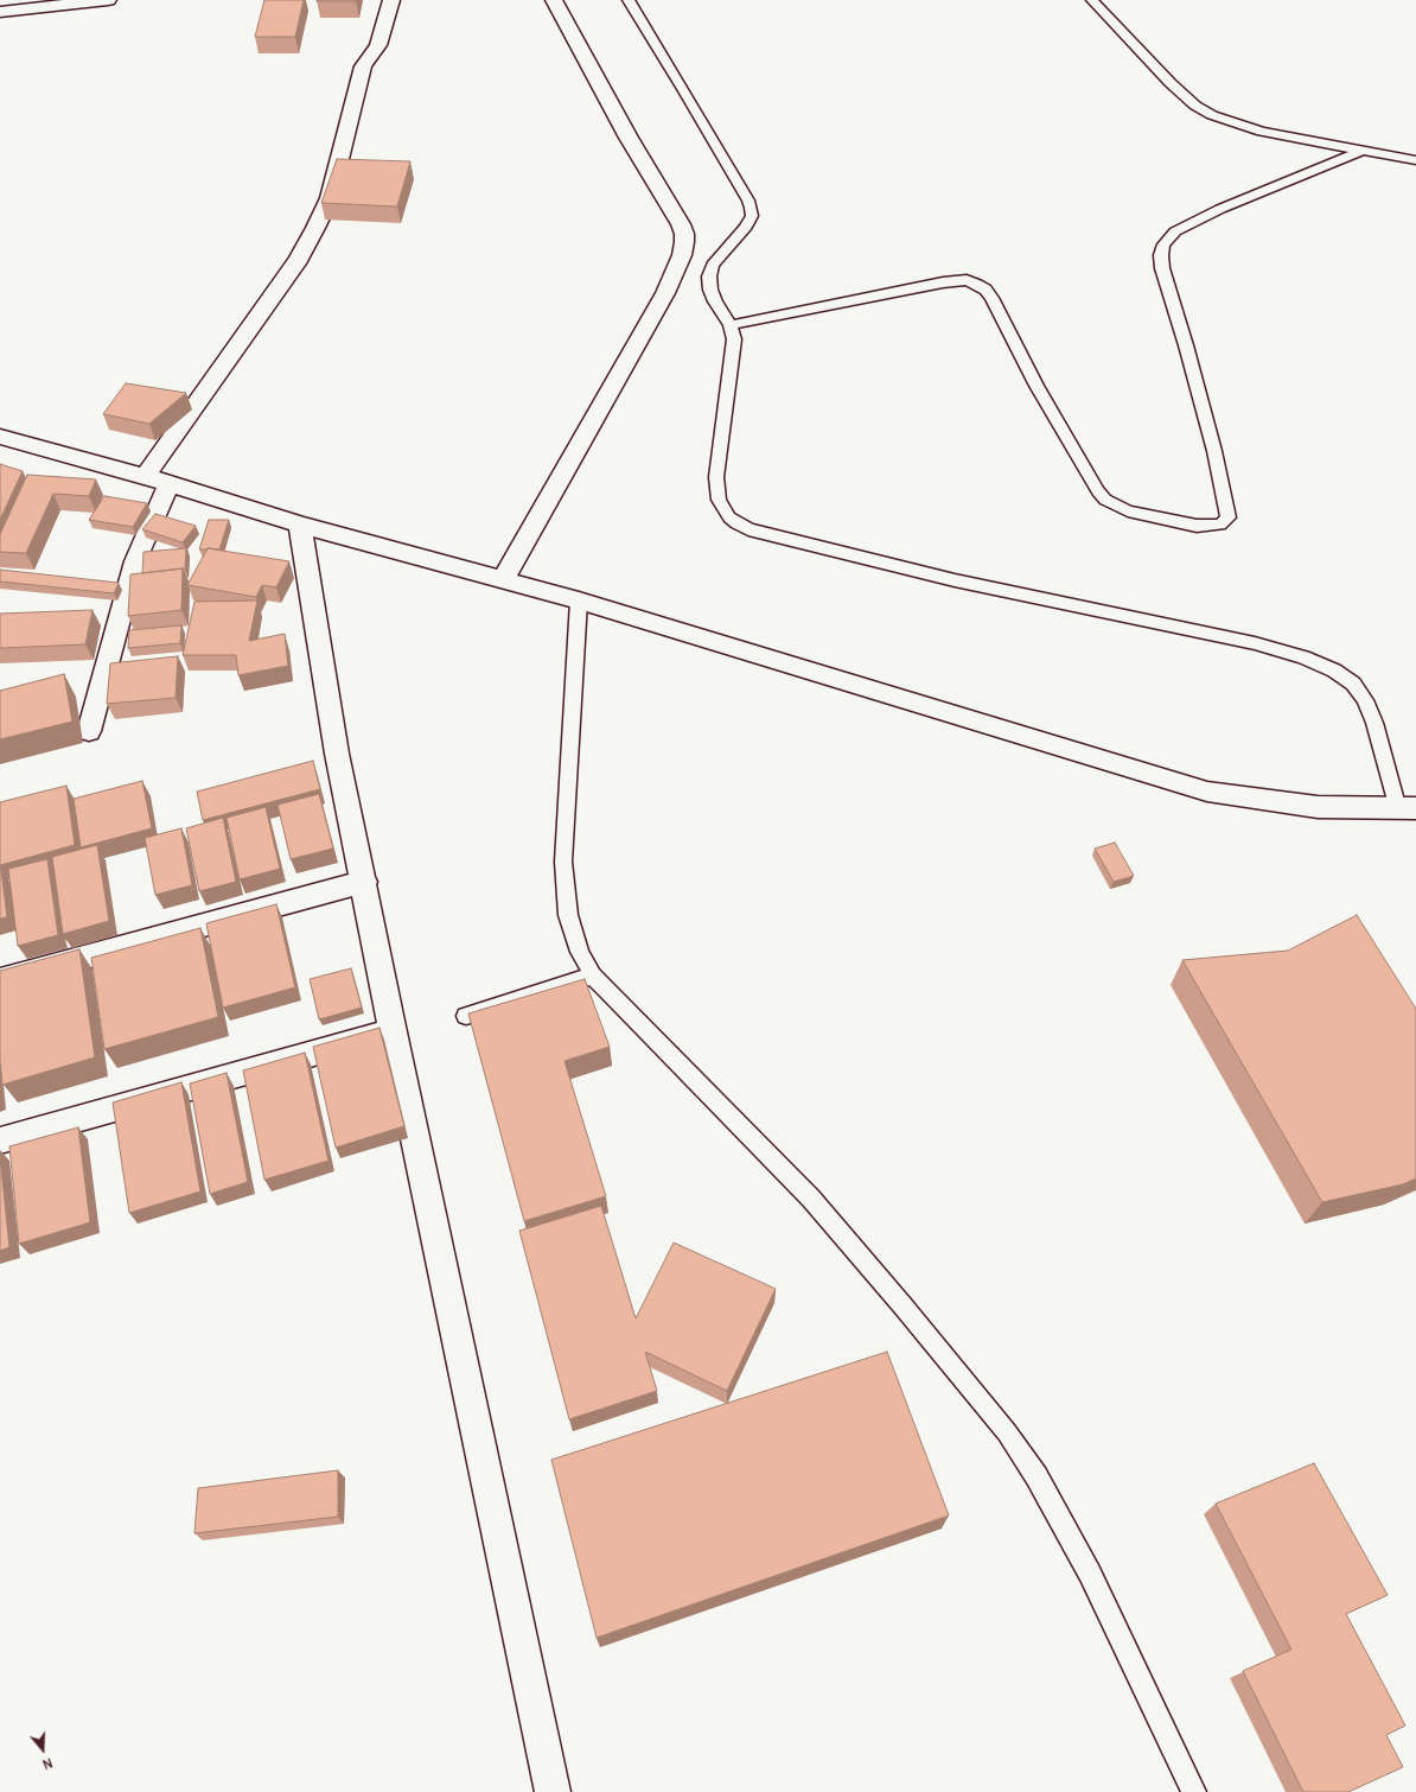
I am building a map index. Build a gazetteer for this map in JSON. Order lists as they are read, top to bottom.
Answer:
{
  "north": "bottom"
}
